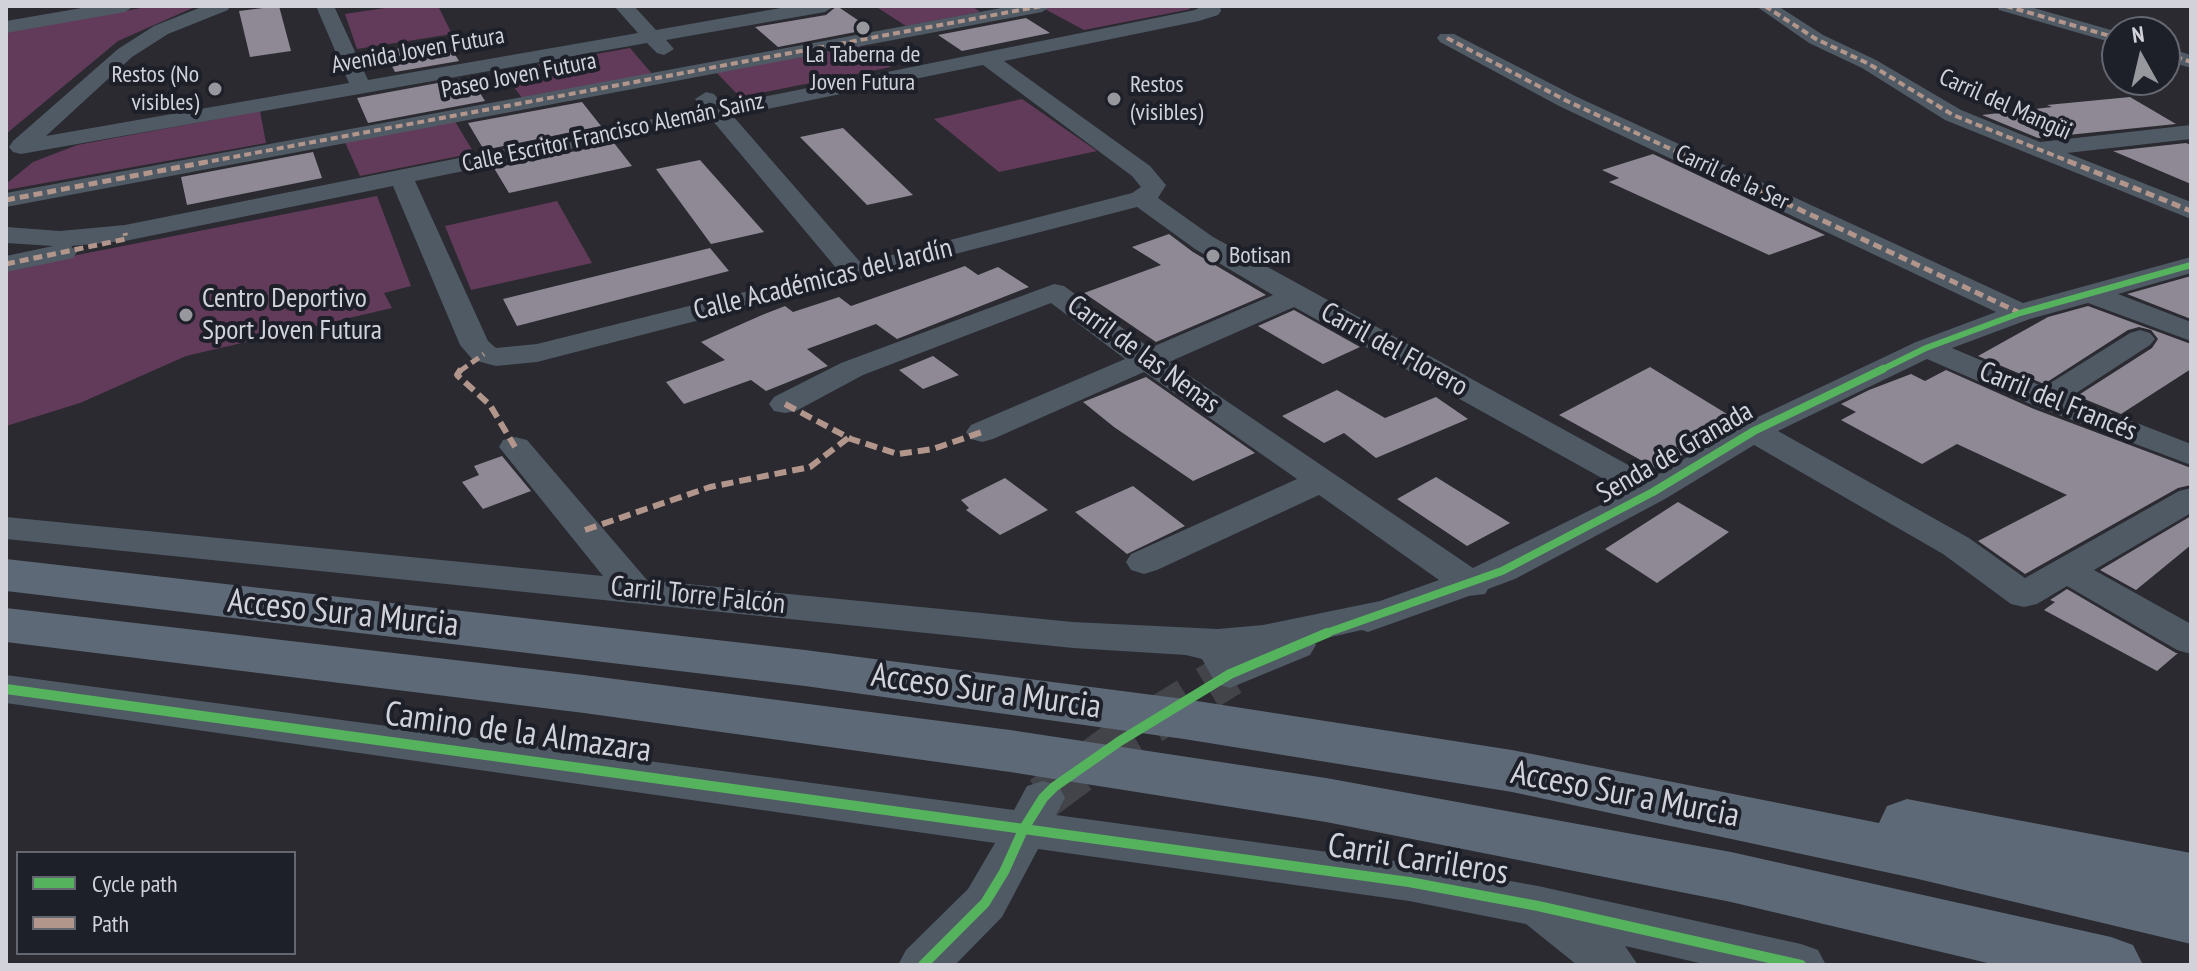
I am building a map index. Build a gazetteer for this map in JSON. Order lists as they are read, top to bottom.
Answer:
{
  "streets": {
    "highway": ["Acceso Sur a Murcia"],
    "street": [
      "Avenida Joven Futura",
      "Paseo Joven Futura",
      "Carril del Mangüi",
      "Calle Escritor Francisco Alemán Sainz",
      "Carril de la Ser",
      "Calle Académicas del Jardín",
      "Carril del Florero",
      "Carril de las Nenas",
      "Carril del Francés",
      "Senda de Granada",
      "Carril Torre Falcón",
      "Camino de la Almazara",
      "Carril Carrileros"
    ]
  },
  "crossings": [
    ["Calle Escritor Francisco Alemán Sainz", "Calle Académicas del Jardín"],
    ["Calle Escritor Francisco Alemán Sainz", "Carril del Florero"],
    ["Carril de la Ser", "Senda de Granada"],
    ["Calle Académicas del Jardín", "Carril del Florero"],
    ["Carril del Florero", "Senda de Granada"],
    ["Carril de las Nenas", "Senda de Granada"],
    ["Carril del Francés", "Senda de Granada"],
    ["Senda de Granada", "Carril Torre Falcón"],
    ["Camino de la Almazara", "Carril Carrileros"]
  ],
  "places": [
    "La Taberna de Joven Futura",
    "Restos (No visibles)",
    "Restos (visibles)",
    "Botisan",
    "Centro Deportivo Sport Joven Futura"
  ],
  "legend": ["Cycle path", "Path"],
  "north": "top"
}
